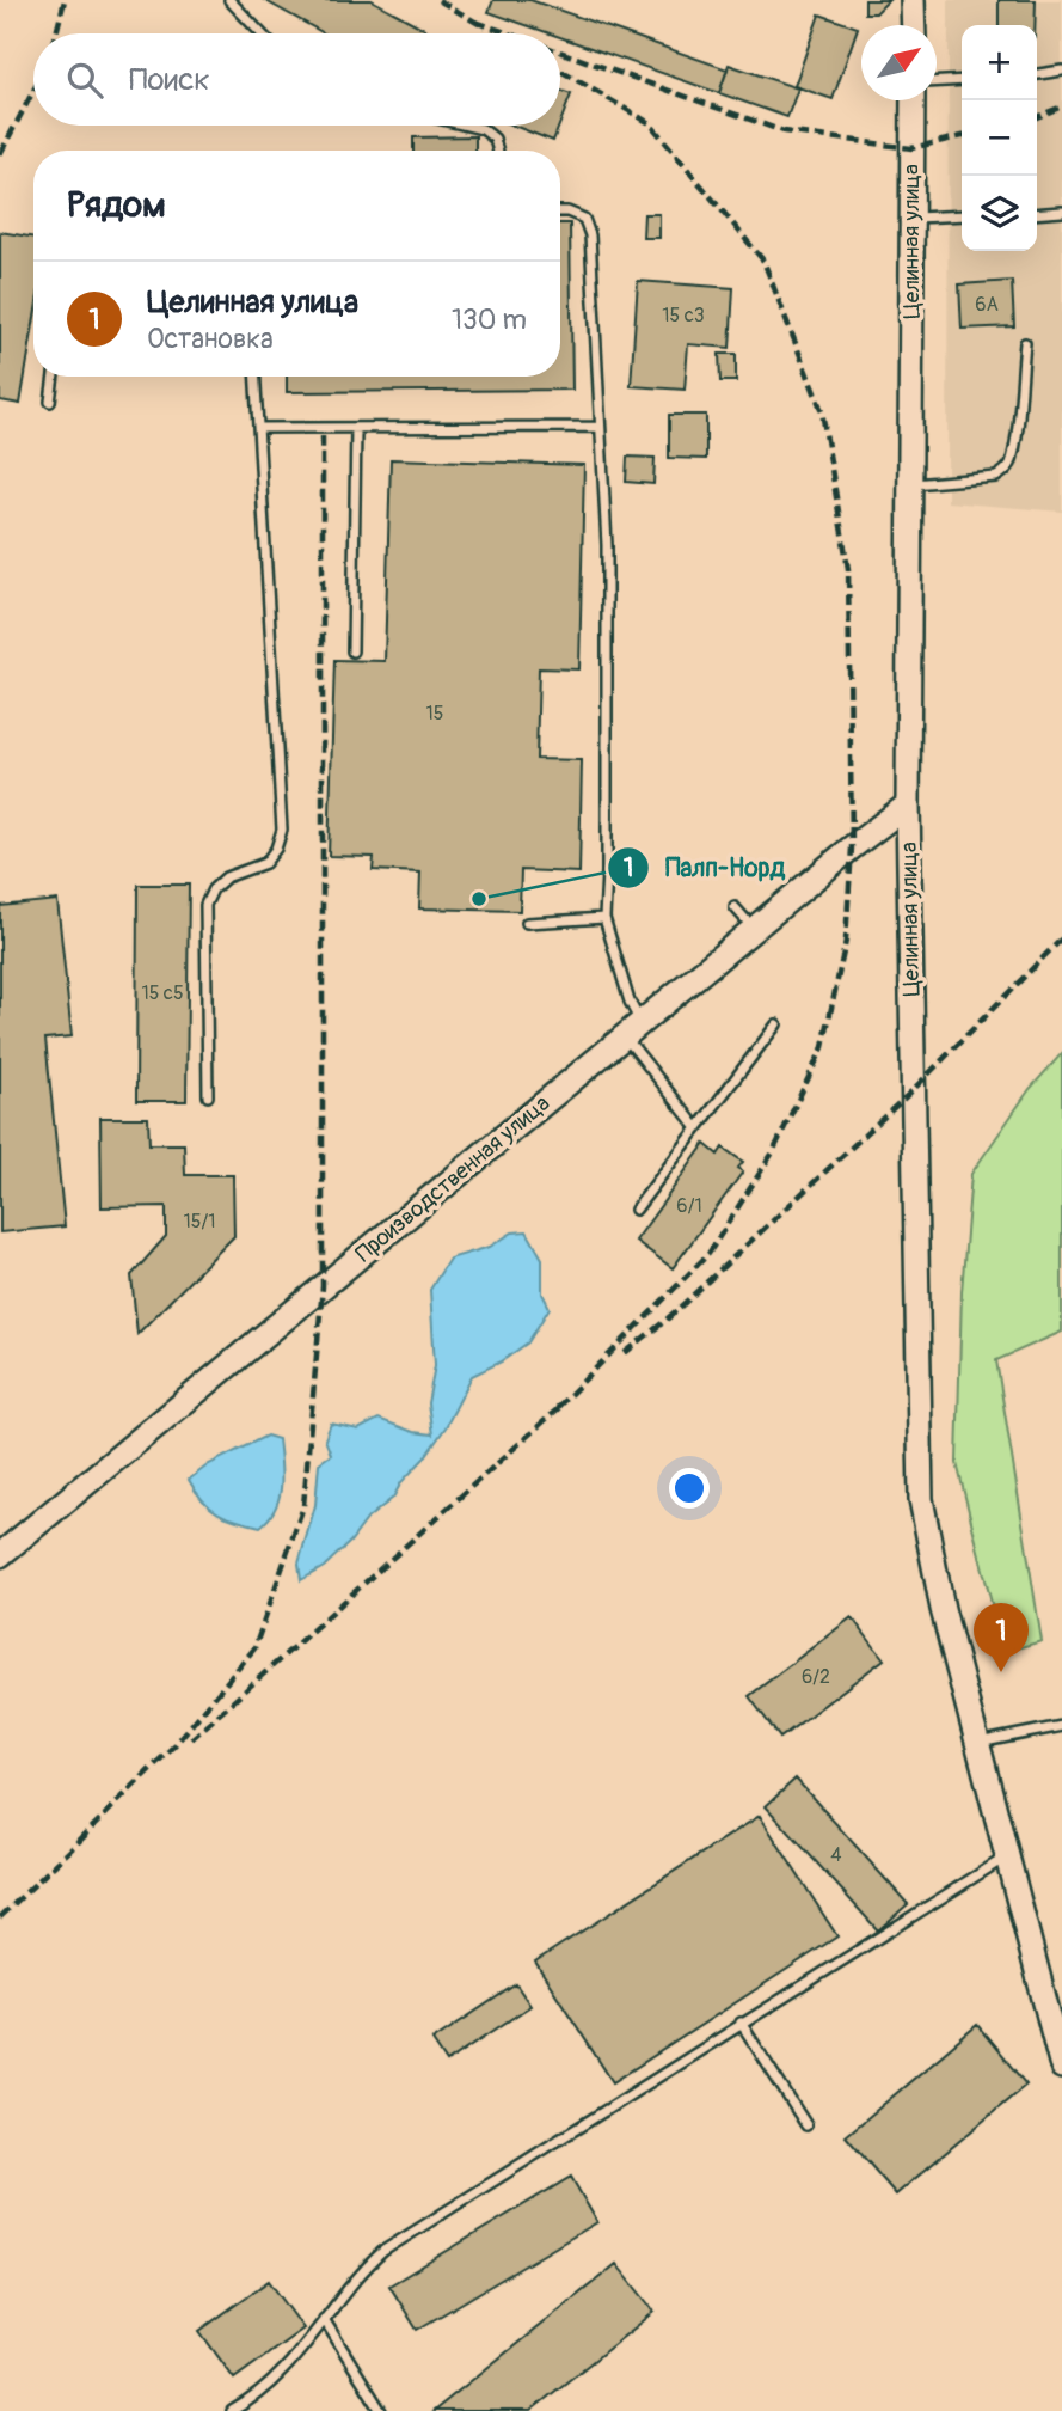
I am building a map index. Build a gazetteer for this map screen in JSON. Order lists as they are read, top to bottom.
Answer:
{
  "streets": {
    "street": ["Целинная улица", "Производственная улица"]
  },
  "crossings": [
    ["Целинная улица", "Производственная улица"]
  ],
  "places": ["Палп-Норд"],
  "house_numbers": [
    "6А",
    "15 с3",
    "15",
    "15 с5",
    "6/1",
    "15/1",
    "6/2",
    "4"
  ],
  "north": "top right",
  "page": {
    "map_buttons": ["+", "−"],
    "search": "Поиск",
    "heading": "Рядом",
    "list": [
      {
        "mark": "1",
        "name": "Целинная улица",
        "note": "Остановка",
        "value": "130 m"
      }
    ],
    "pins": "1"
  }
}
